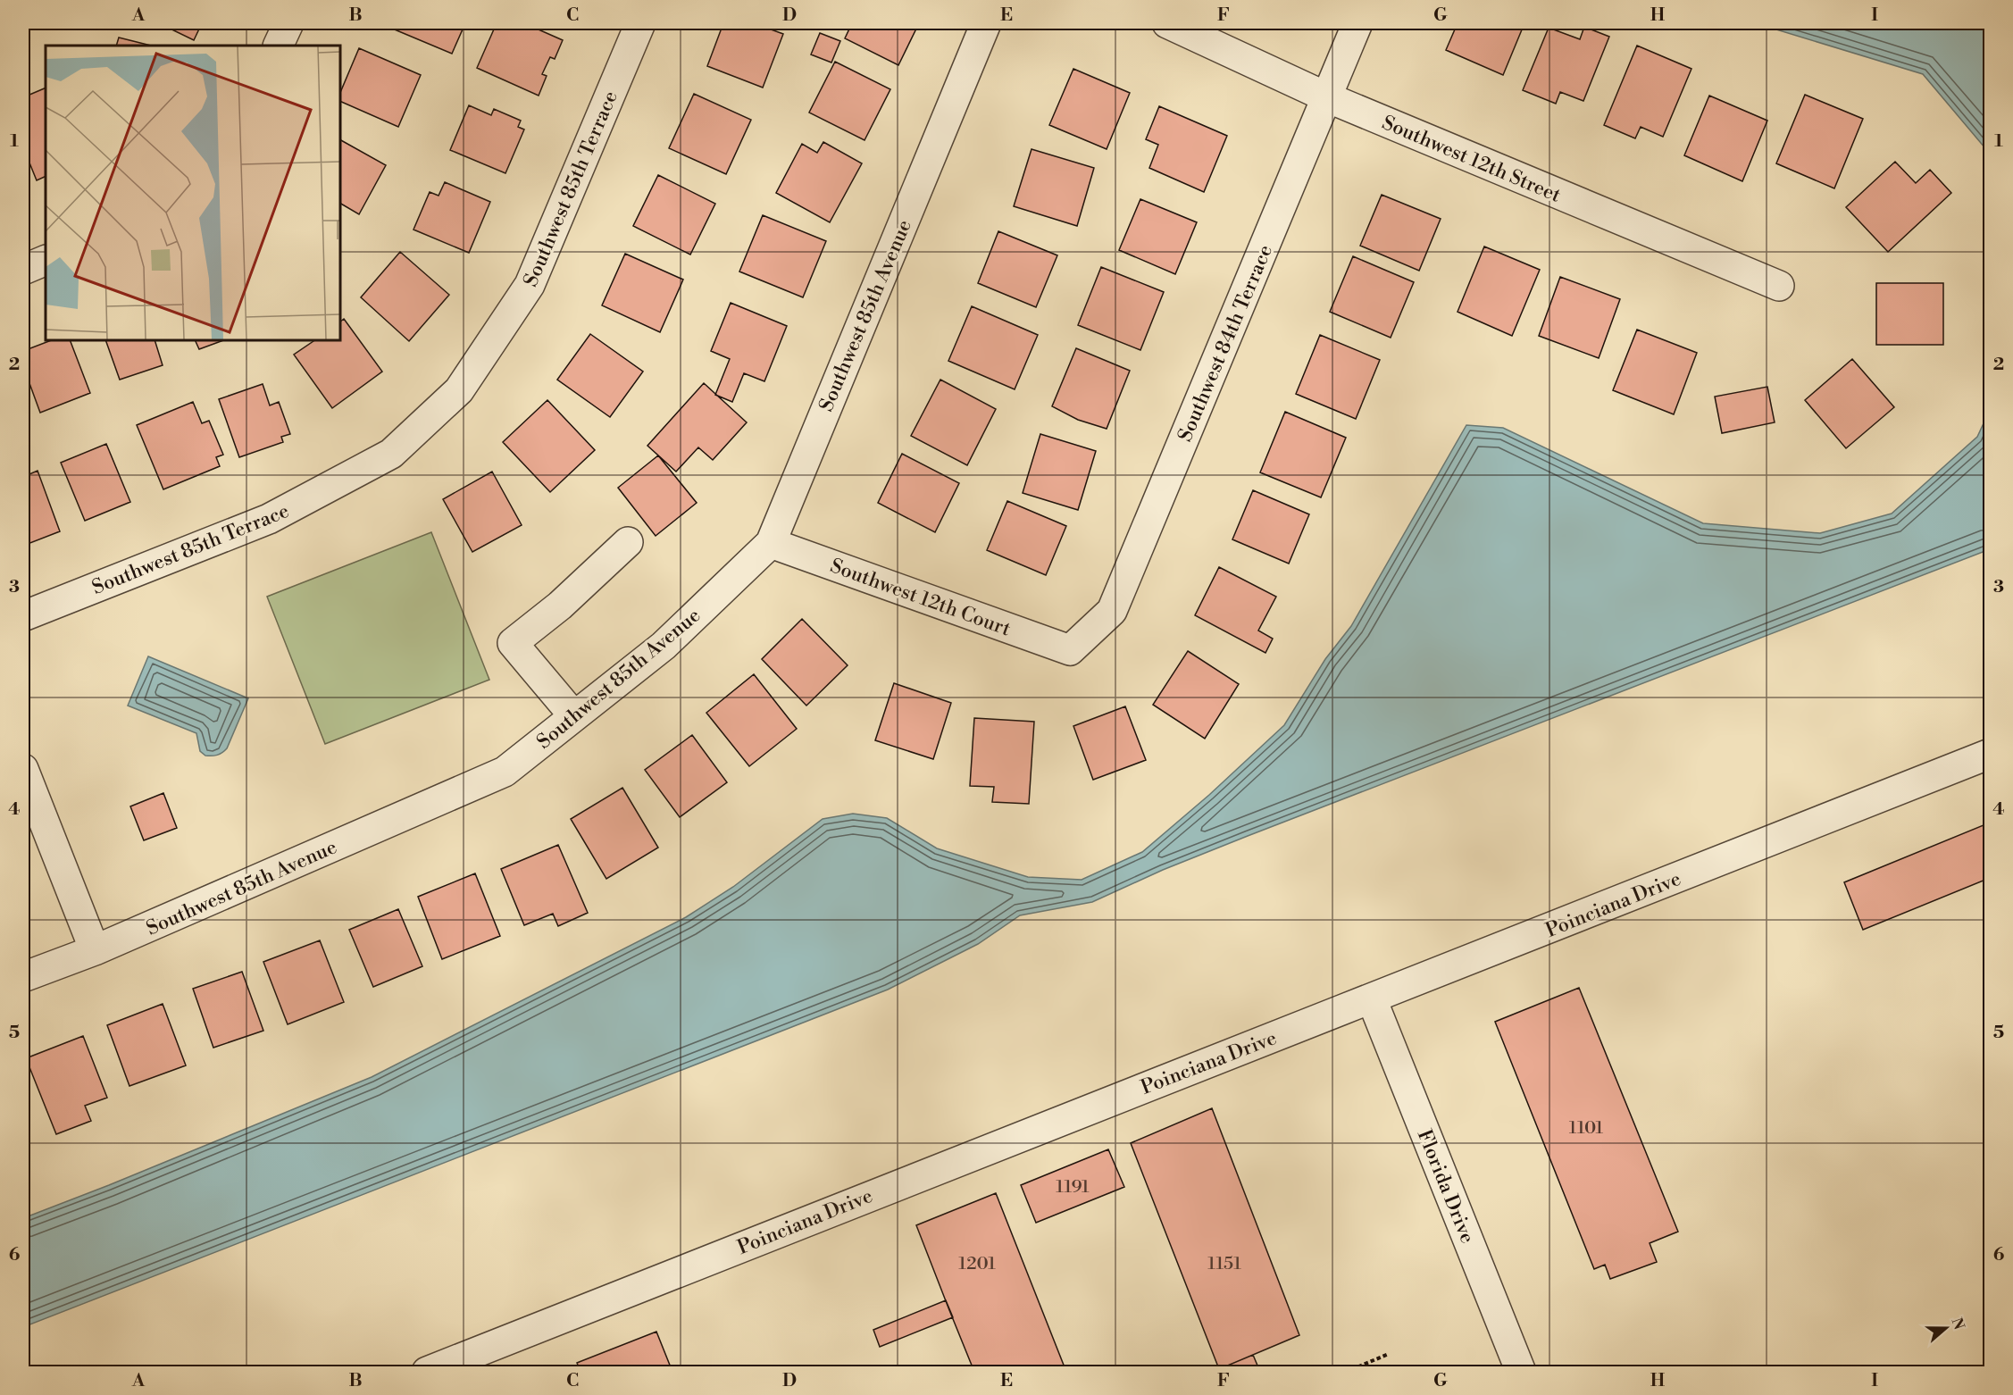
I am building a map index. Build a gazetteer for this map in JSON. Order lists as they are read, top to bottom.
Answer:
{
  "streets": {
    "street": [
      "Southwest 12th Street",
      "Southwest 85th Terrace",
      "Southwest 85th Avenue",
      "Southwest 84th Terrace",
      "Southwest 12th Court",
      "Poinciana Drive",
      "Florida Drive"
    ]
  },
  "crossings": [
    ["Southwest 12th Street", "Southwest 84th Terrace"],
    ["Southwest 85th Avenue", "Southwest 12th Court"],
    ["Southwest 84th Terrace", "Southwest 12th Court"],
    ["Poinciana Drive", "Florida Drive"]
  ],
  "house_numbers": [
    "1101",
    "1191",
    "1201",
    "1151"
  ],
  "north": "right",
  "grid": {
    "columns": [
      "A",
      "B",
      "C",
      "D",
      "E",
      "F",
      "G",
      "H",
      "I"
    ],
    "rows": [
      "1",
      "2",
      "3",
      "4",
      "5",
      "6"
    ]
  }
}
